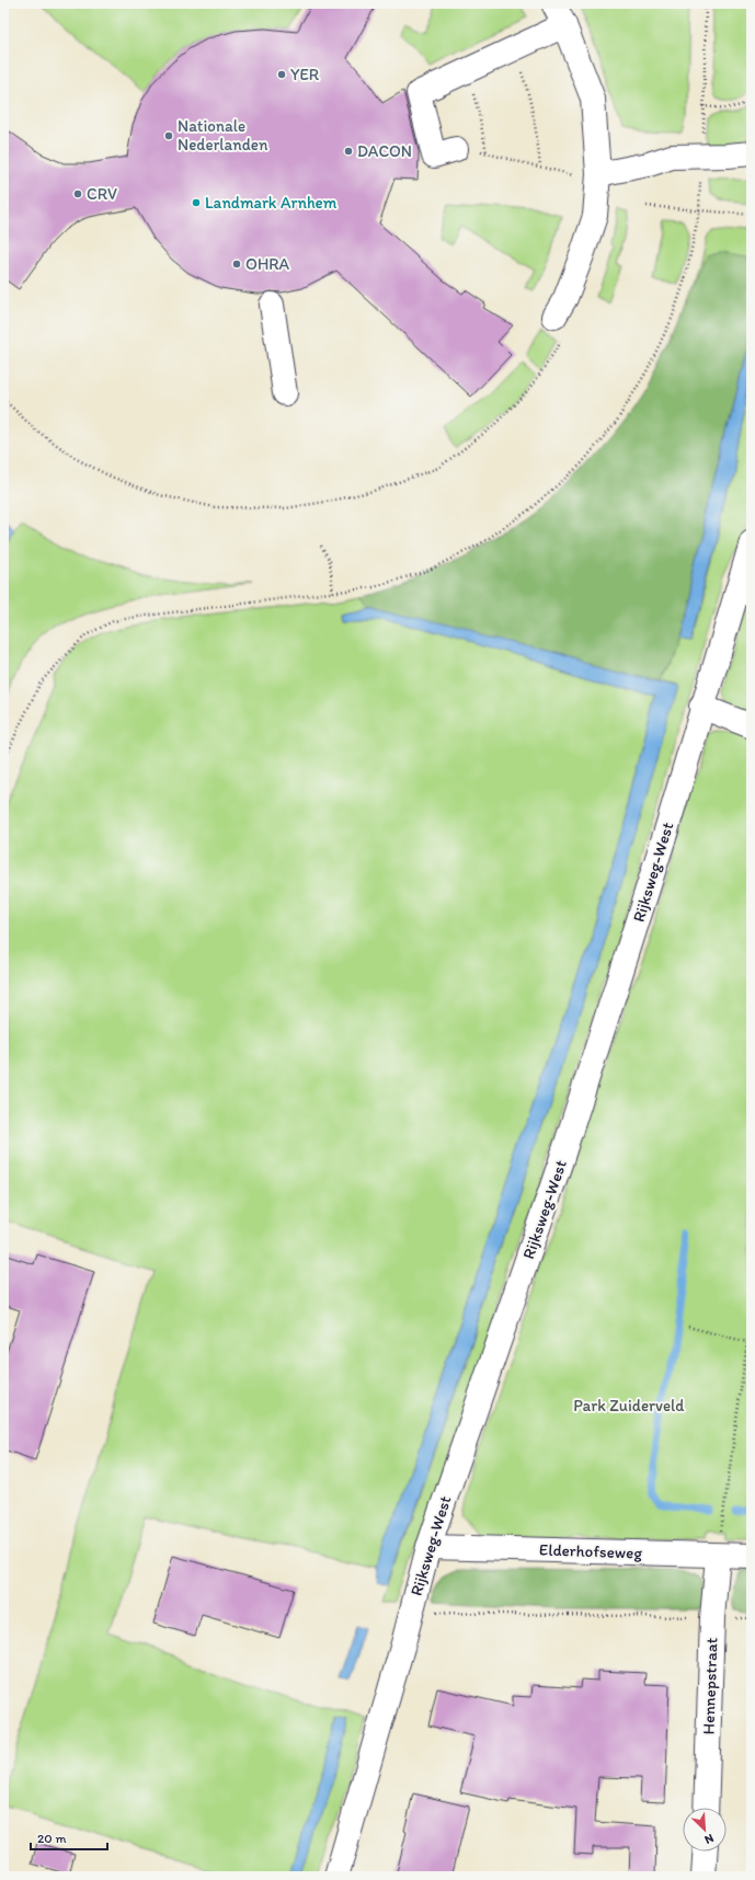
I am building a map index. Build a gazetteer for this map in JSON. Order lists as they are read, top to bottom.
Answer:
{
  "streets": {
    "street": ["Rijksweg-West", "Elderhofseweg", "Hennepstraat"]
  },
  "crossings": [
    ["Rijksweg-West", "Elderhofseweg"],
    ["Elderhofseweg", "Hennepstraat"]
  ],
  "parks": ["Park Zuiderveld"],
  "places": [
    "YER",
    "Nationale Nederlanden",
    "DACON",
    "CRV",
    "Landmark Arnhem",
    "OHRA"
  ],
  "scale_bar": "20 m",
  "north": "bottom right"
}
